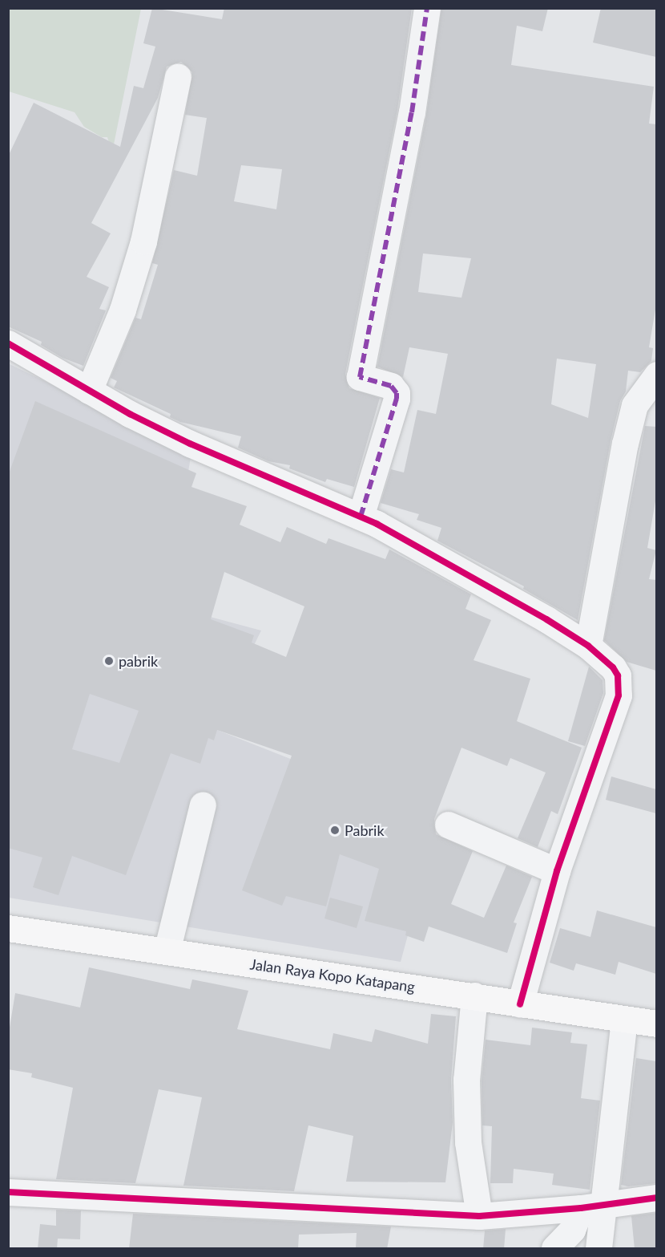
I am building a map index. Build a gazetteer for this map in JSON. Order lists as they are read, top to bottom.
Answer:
{
  "streets": {
    "main road": ["Jalan Raya Kopo Katapang"]
  },
  "places": ["pabrik", "Pabrik"]
}
